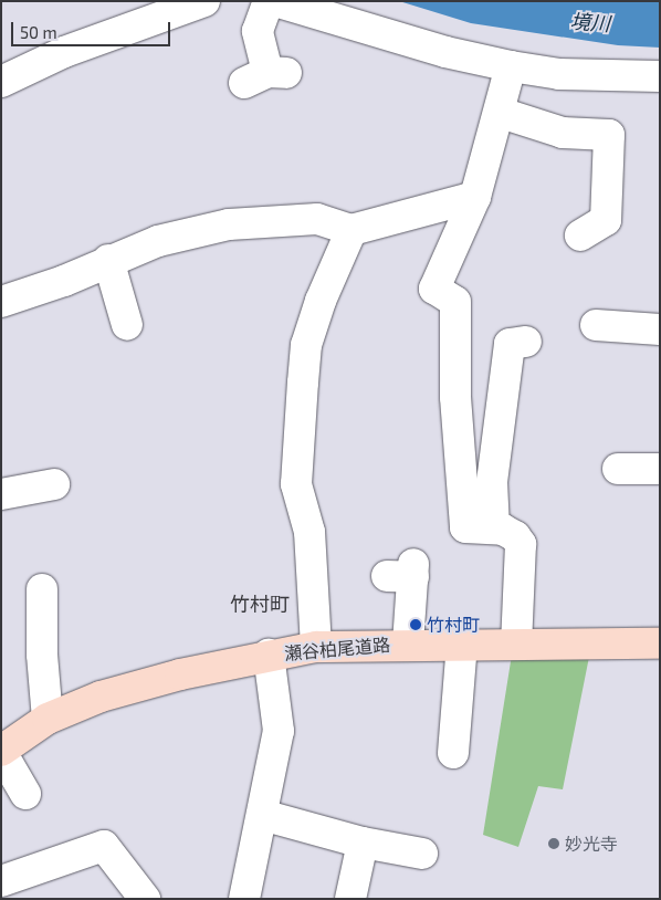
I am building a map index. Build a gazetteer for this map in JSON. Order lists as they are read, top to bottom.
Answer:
{
  "streets": {
    "main road": ["瀬谷柏尾道路"]
  },
  "districts": ["竹村町"],
  "water": ["境川"],
  "places": ["竹村町", "妙光寺"],
  "scale_bar": "50 m"
}
